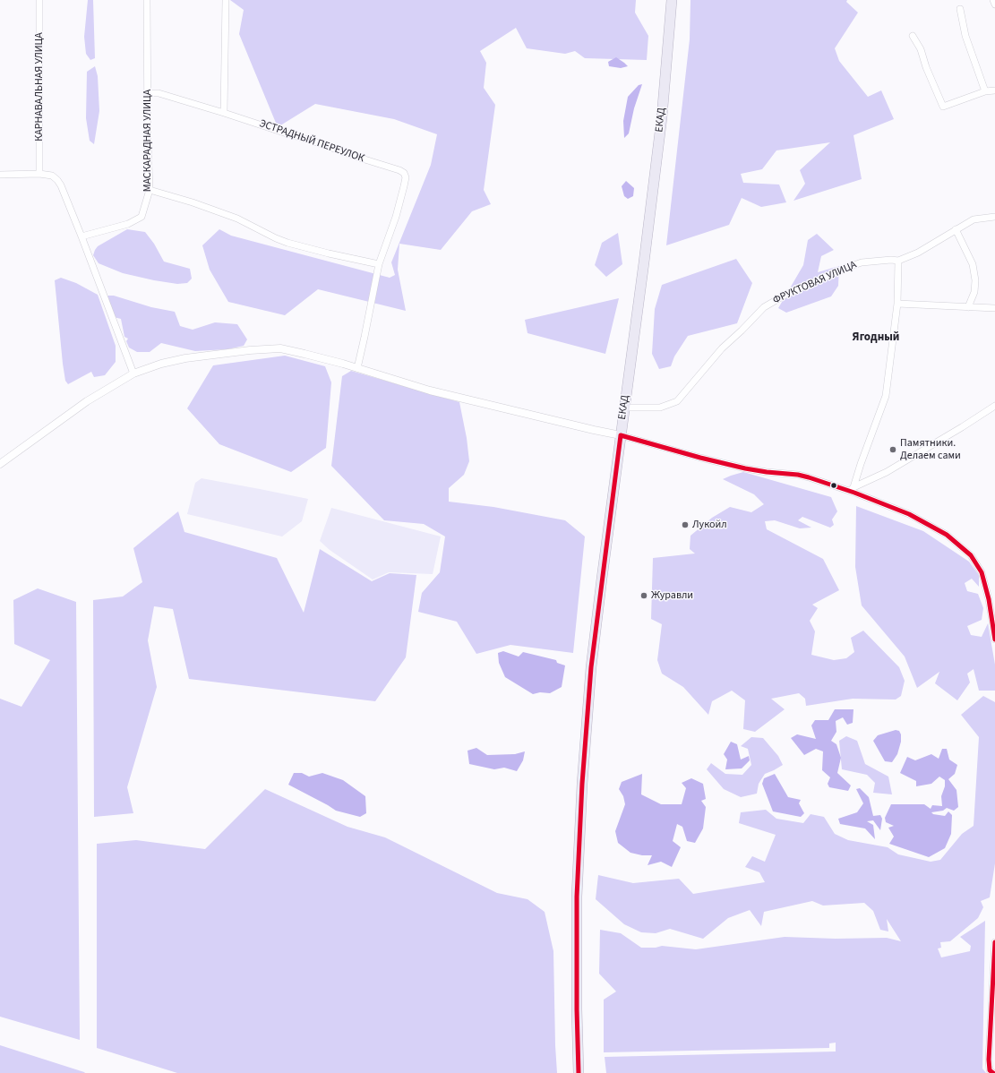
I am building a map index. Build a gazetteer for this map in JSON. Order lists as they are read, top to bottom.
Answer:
{
  "streets": {
    "highway": ["ЕКАД"],
    "street": [
      "КАРНАВАЛЬНАЯ УЛИЦА",
      "МАСКАРАДНАЯ УЛИЦА",
      "ЭСТРАДНЫЙ ПЕРЕУЛОК",
      "ФРУКТОВАЯ УЛИЦА"
    ]
  },
  "crossings": [
    ["ЕКАД", "ФРУКТОВАЯ УЛИЦА"],
    ["МАСКАРАДНАЯ УЛИЦА", "ЭСТРАДНЫЙ ПЕРЕУЛОК"]
  ],
  "districts": ["Ягодный"],
  "places": ["Памятники. Делаем сами", "Лукойл", "Журавли"]
}
